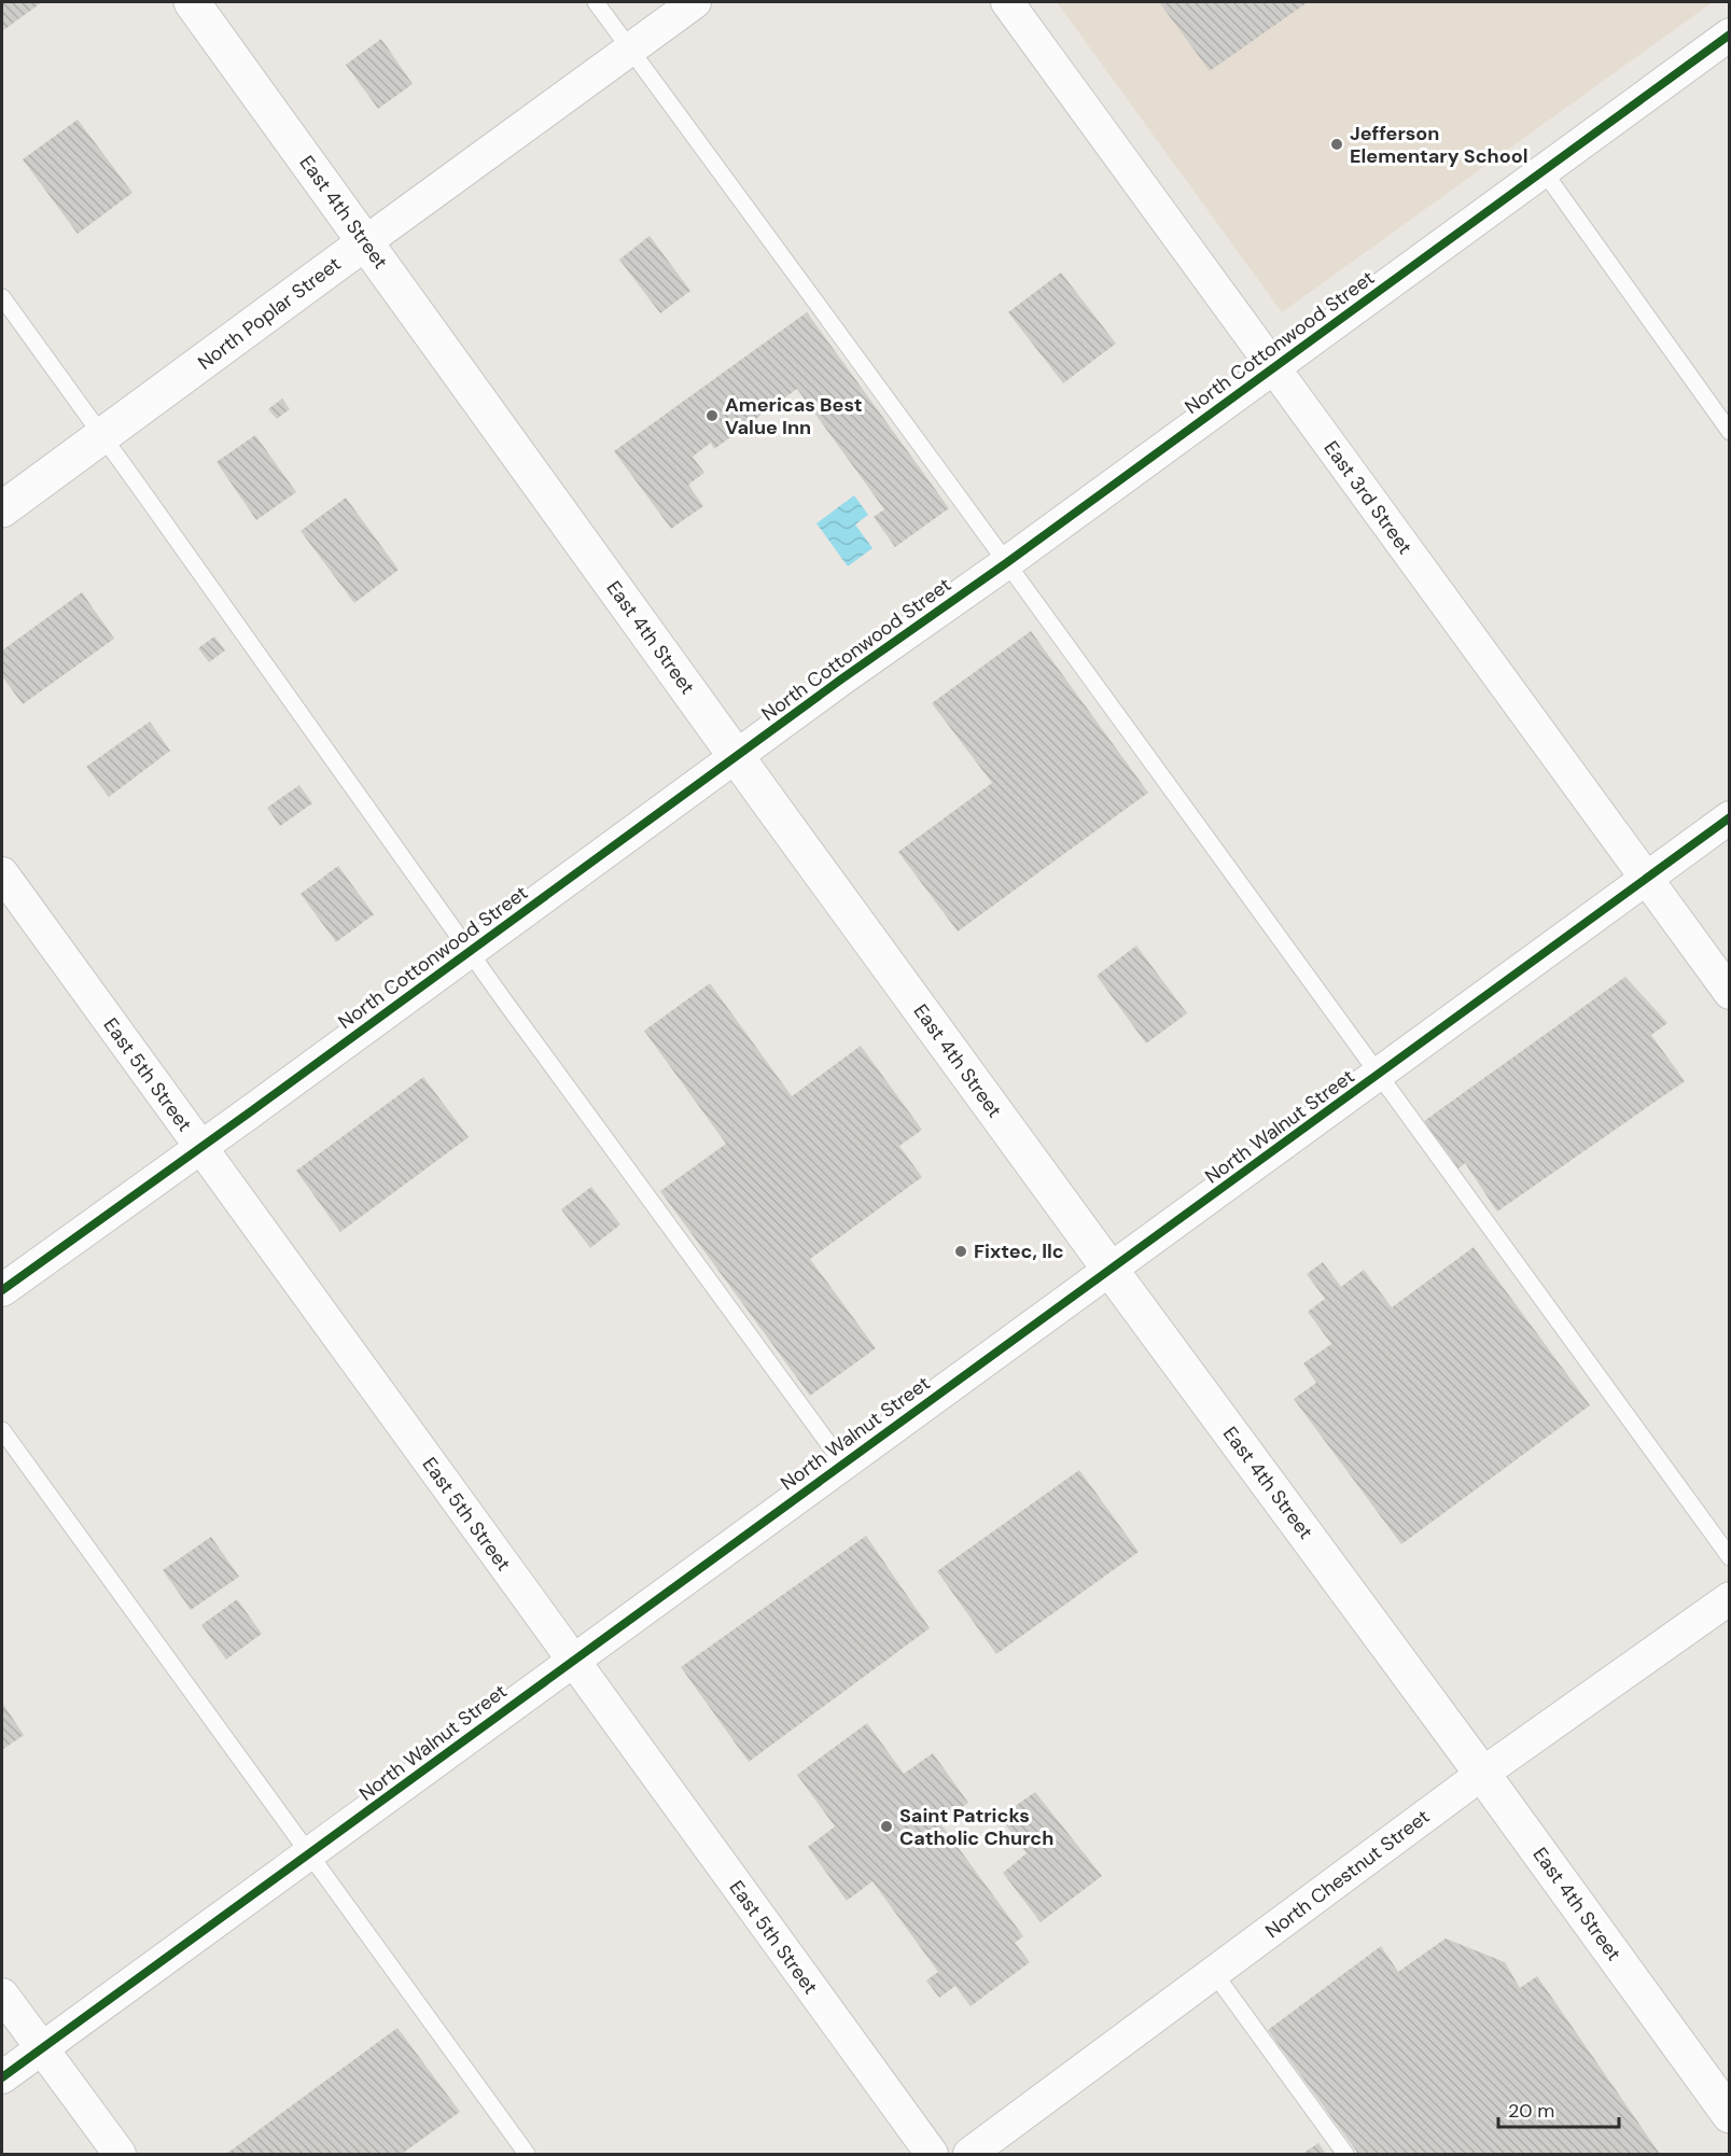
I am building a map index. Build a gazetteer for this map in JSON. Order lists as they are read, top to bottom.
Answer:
{
  "streets": {
    "main road": ["East 4th Street", "North Poplar Street"],
    "street": [
      "North Cottonwood Street",
      "East 3rd Street",
      "East 5th Street",
      "North Walnut Street",
      "North Chestnut Street"
    ]
  },
  "crossings": [
    ["East 4th Street", "North Poplar Street"],
    ["East 4th Street", "North Cottonwood Street"],
    ["East 4th Street", "North Walnut Street"],
    ["East 4th Street", "North Chestnut Street"],
    ["North Cottonwood Street", "East 3rd Street"],
    ["North Cottonwood Street", "East 5th Street"],
    ["East 3rd Street", "North Walnut Street"],
    ["East 5th Street", "North Walnut Street"]
  ],
  "places": [
    "Jefferson Elementary School",
    "Americas Best Value Inn",
    "Fixtec, llc",
    "Saint Patricks Catholic Church"
  ],
  "scale_bar": "20 m"
}
